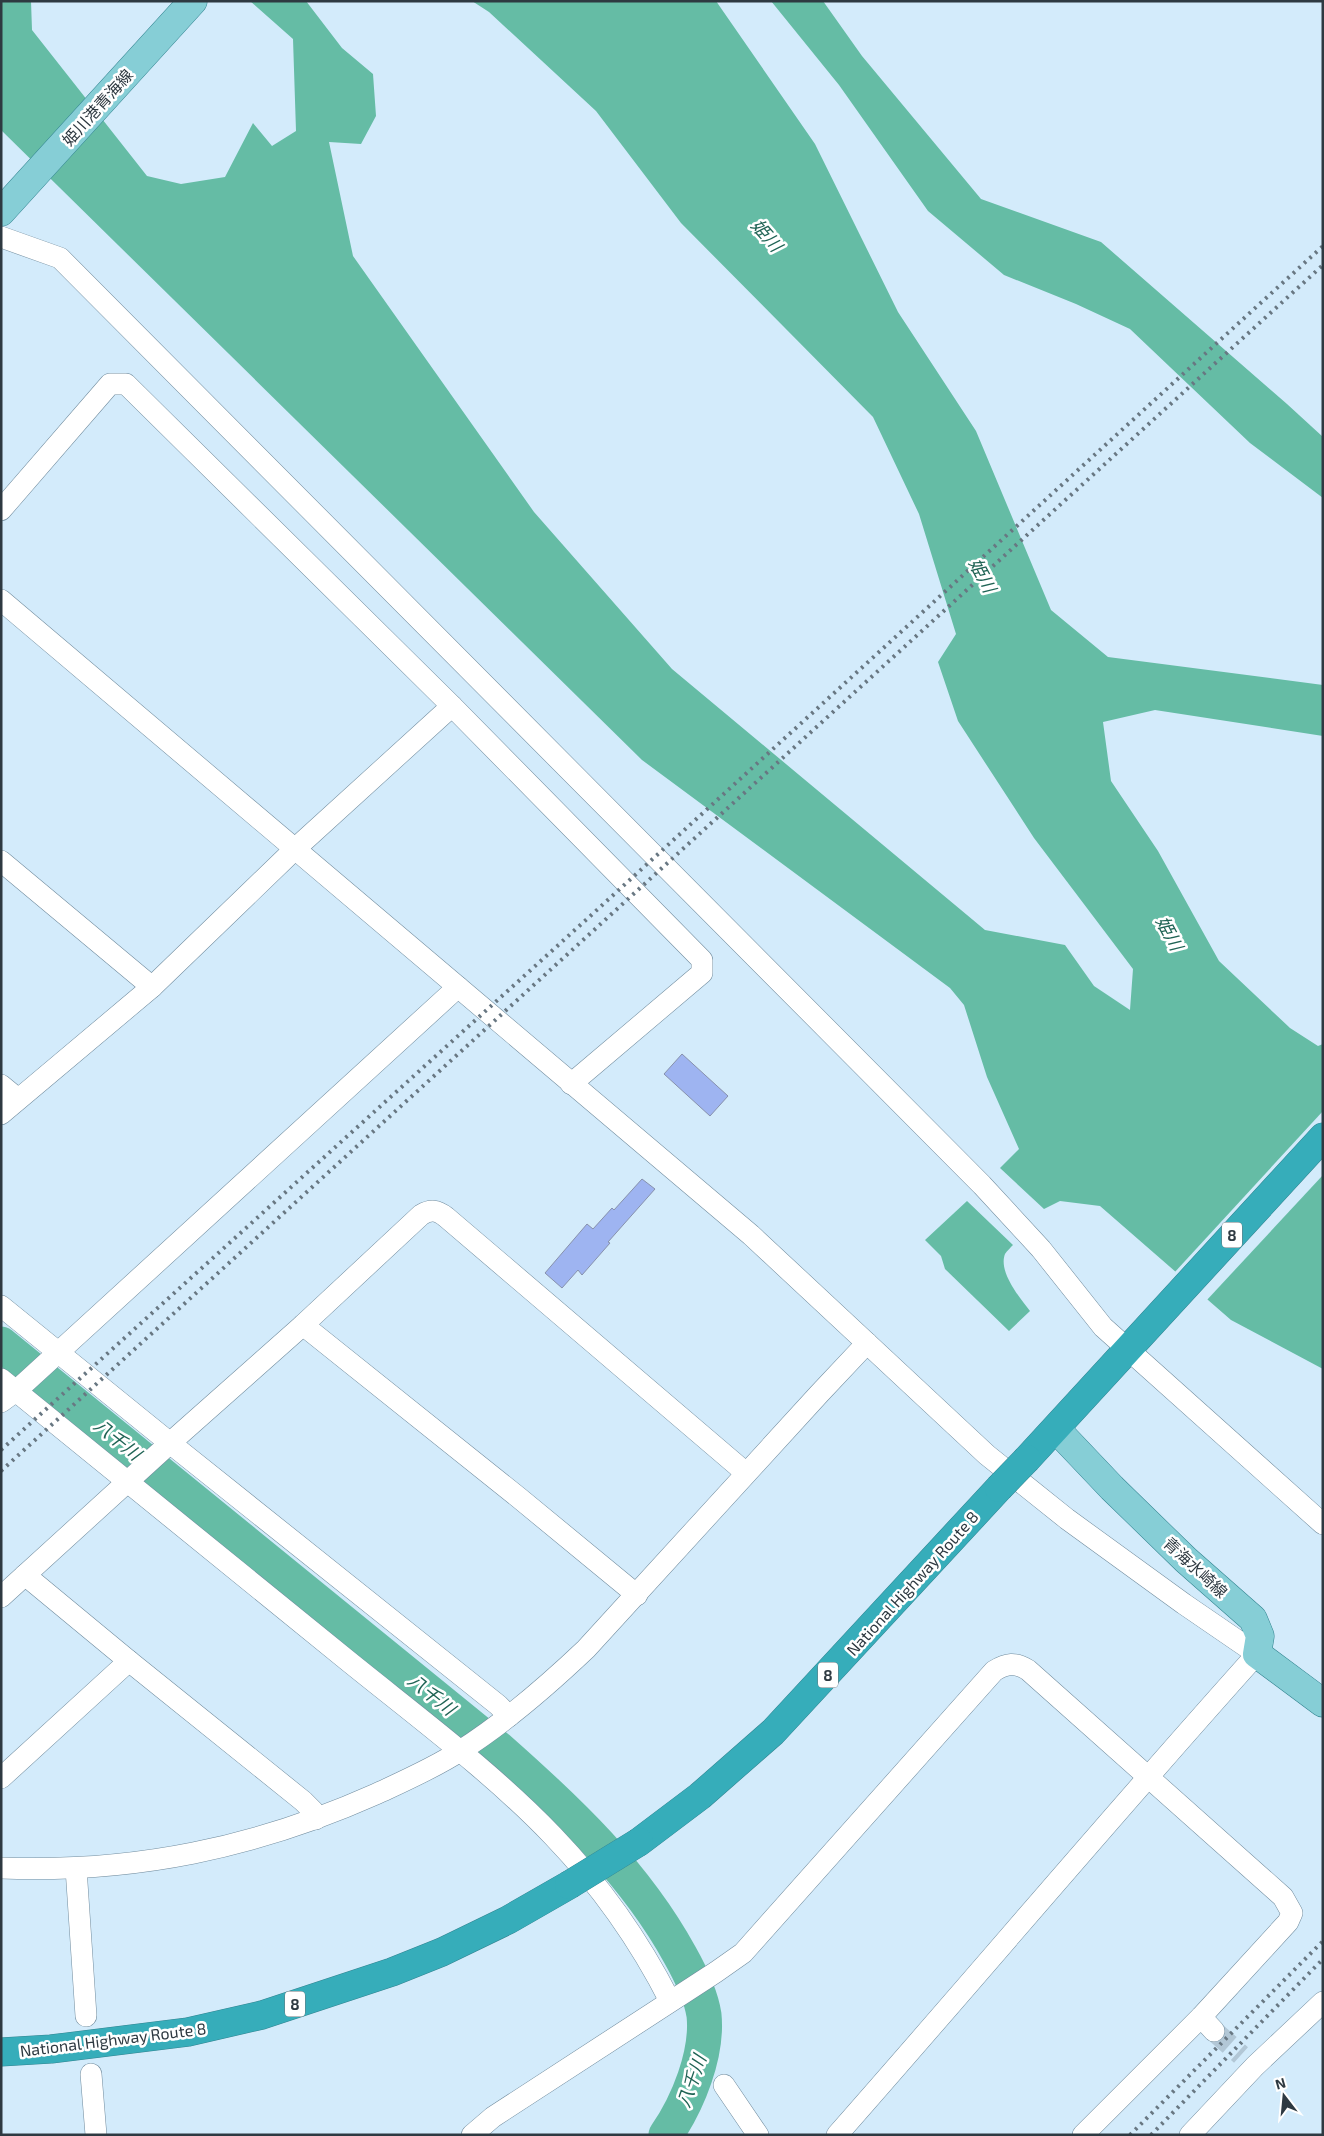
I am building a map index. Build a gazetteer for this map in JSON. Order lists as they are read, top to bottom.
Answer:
{
  "streets": {
    "highway": ["8", "National Highway Route 8"],
    "main road": ["姫川港青海線", "青海水崎線"]
  },
  "crossings": [
    ["青海水崎線", "National Highway Route 8"]
  ],
  "water": ["姫川", "八千川"],
  "north": "top"
}
